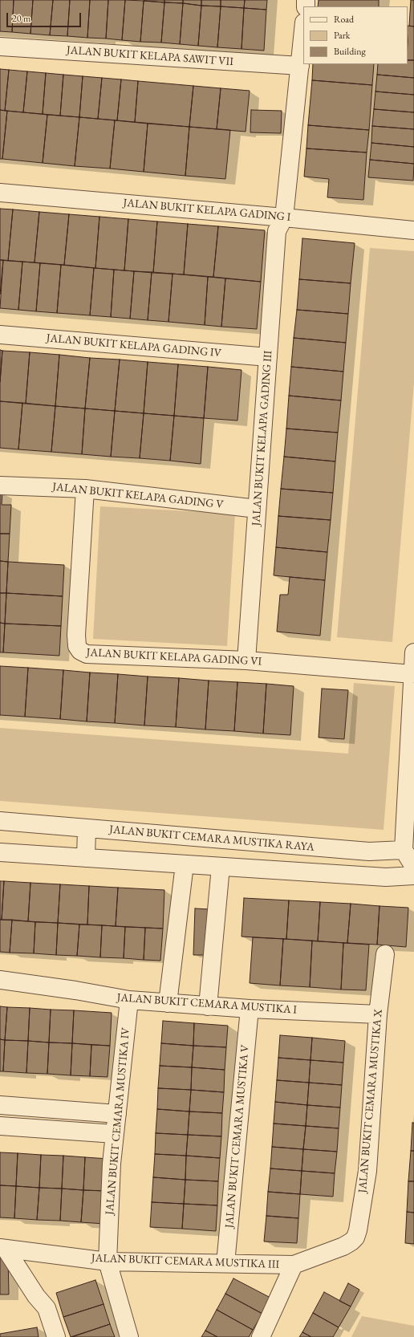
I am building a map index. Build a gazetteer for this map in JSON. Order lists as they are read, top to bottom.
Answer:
{
  "streets": {
    "street": [
      "JALAN BUKIT KELAPA SAWIT VII",
      "JALAN BUKIT KELAPA GADING I",
      "JALAN BUKIT KELAPA GADING IV",
      "JALAN BUKIT KELAPA GADING III",
      "JALAN BUKIT KELAPA GADING V",
      "JALAN BUKIT KELAPA GADING VI",
      "JALAN BUKIT CEMARA MUSTIKA RAYA",
      "JALAN BUKIT CEMARA MUSTIKA I",
      "JALAN BUKIT CEMARA MUSTIKA X",
      "JALAN BUKIT CEMARA MUSTIKA IV",
      "JALAN BUKIT CEMARA MUSTIKA V",
      "JALAN BUKIT CEMARA MUSTIKA III"
    ]
  },
  "crossings": [
    ["JALAN BUKIT KELAPA GADING I", "JALAN BUKIT KELAPA GADING III"],
    ["JALAN BUKIT KELAPA GADING IV", "JALAN BUKIT KELAPA GADING III"],
    ["JALAN BUKIT KELAPA GADING III", "JALAN BUKIT KELAPA GADING V"],
    ["JALAN BUKIT KELAPA GADING III", "JALAN BUKIT KELAPA GADING VI"],
    ["JALAN BUKIT KELAPA GADING V", "JALAN BUKIT KELAPA GADING VI"],
    ["JALAN BUKIT CEMARA MUSTIKA I", "JALAN BUKIT CEMARA MUSTIKA X"],
    ["JALAN BUKIT CEMARA MUSTIKA I", "JALAN BUKIT CEMARA MUSTIKA IV"],
    ["JALAN BUKIT CEMARA MUSTIKA I", "JALAN BUKIT CEMARA MUSTIKA V"],
    ["JALAN BUKIT CEMARA MUSTIKA X", "JALAN BUKIT CEMARA MUSTIKA III"],
    ["JALAN BUKIT CEMARA MUSTIKA IV", "JALAN BUKIT CEMARA MUSTIKA III"],
    ["JALAN BUKIT CEMARA MUSTIKA V", "JALAN BUKIT CEMARA MUSTIKA III"]
  ],
  "legend": ["Road", "Park", "Building"],
  "scale_bar": "20 m"
}
